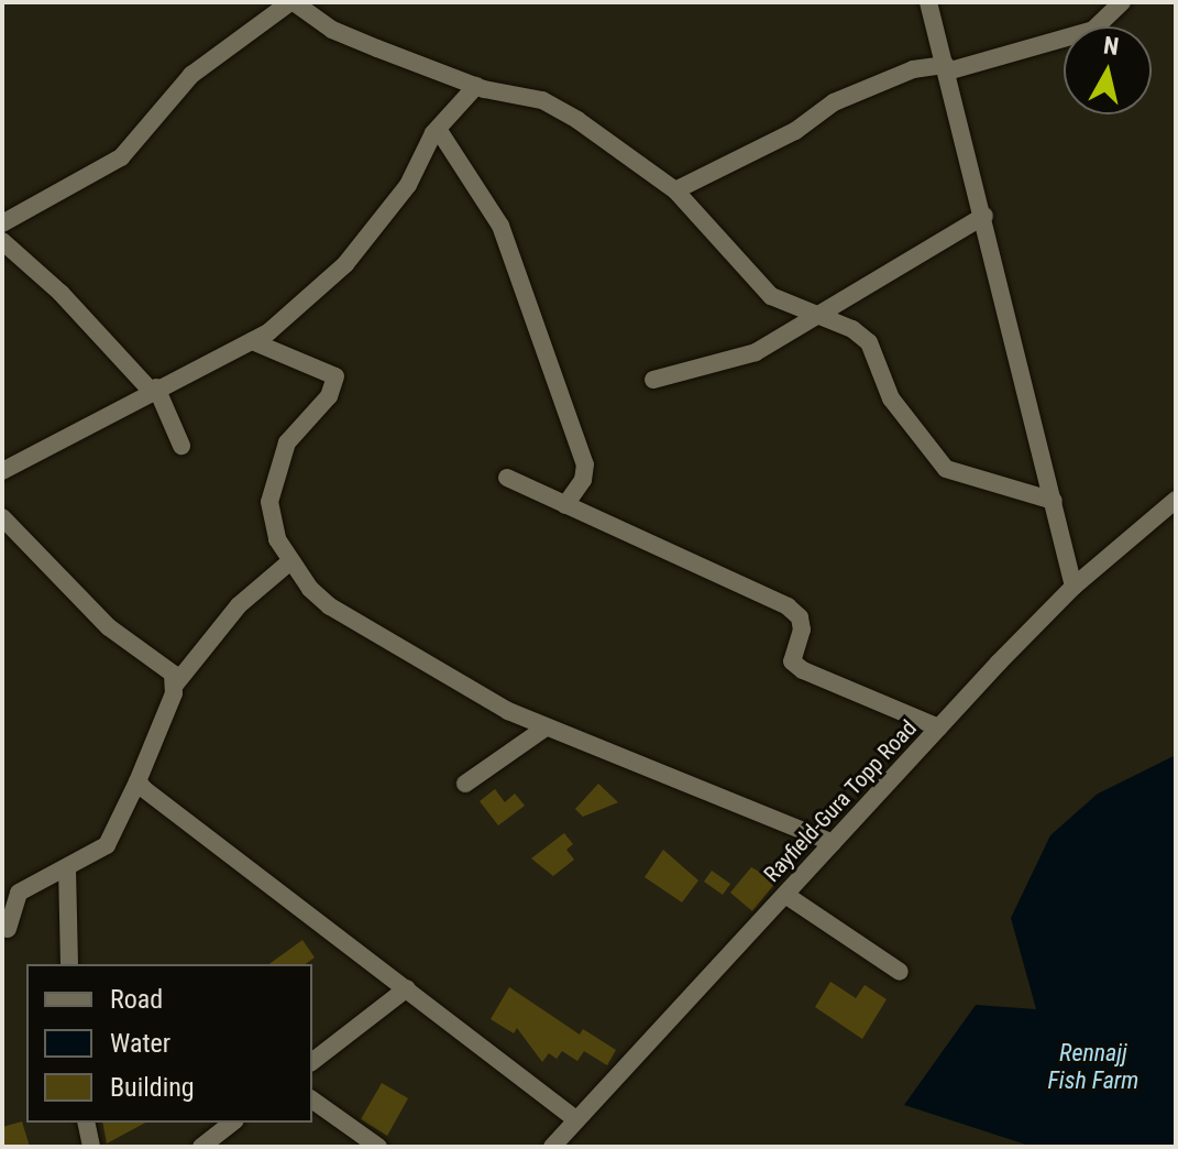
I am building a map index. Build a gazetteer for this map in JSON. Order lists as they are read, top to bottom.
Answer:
{
  "streets": {
    "street": ["Rayfield-Gura Topp Road"]
  },
  "water": ["Rennajj Fish Farm"],
  "legend": ["Road", "Water", "Building"],
  "north": "top"
}
